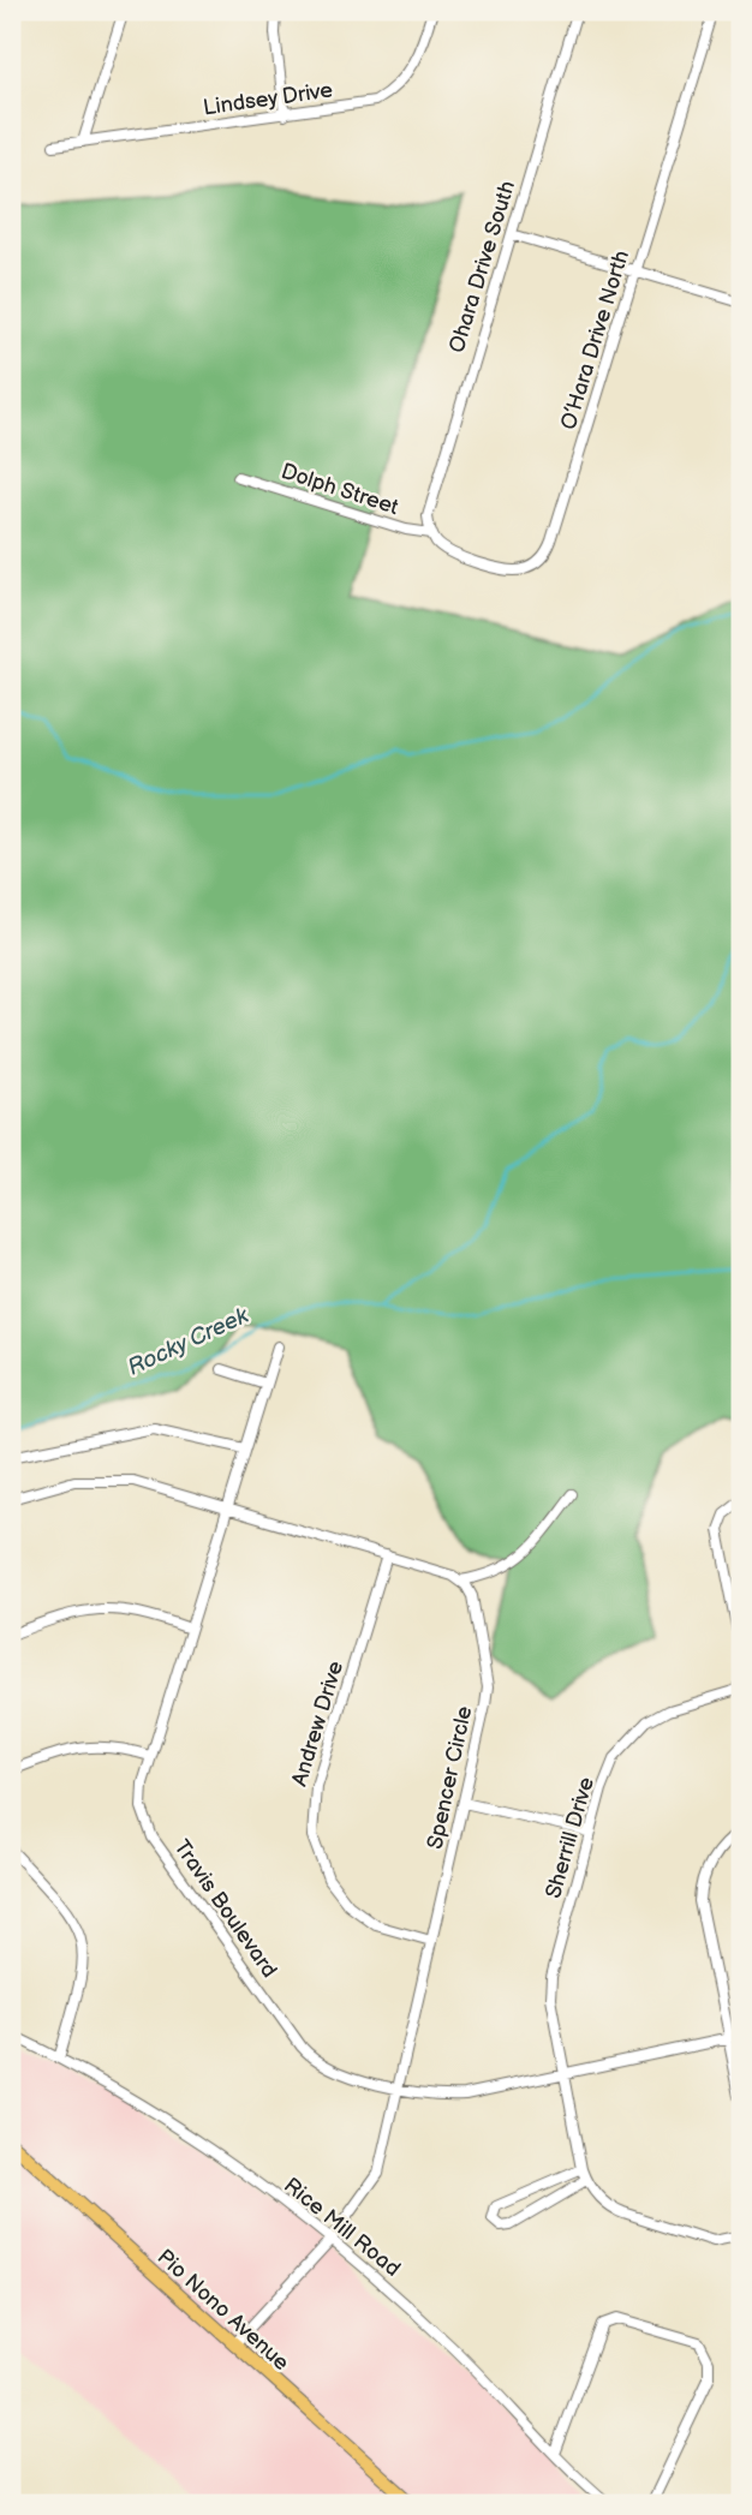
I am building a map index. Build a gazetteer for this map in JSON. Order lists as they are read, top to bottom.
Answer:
{
  "streets": {
    "main road": ["Pio Nono Avenue"],
    "street": [
      "Lindsey Drive",
      "Ohara Drive South",
      "O’Hara Drive North",
      "Dolph Street",
      "Andrew Drive",
      "Spencer Circle",
      "Sherrill Drive",
      "Travis Boulevard",
      "Rice Mill Road"
    ]
  },
  "crossings": [
    ["Ohara Drive South", "O’Hara Drive North"],
    ["Ohara Drive South", "Dolph Street"],
    ["O’Hara Drive North", "Dolph Street"],
    ["Andrew Drive", "Spencer Circle"],
    ["Spencer Circle", "Travis Boulevard"],
    ["Spencer Circle", "Rice Mill Road"],
    ["Spencer Circle", "Pio Nono Avenue"],
    ["Sherrill Drive", "Travis Boulevard"]
  ],
  "water": ["Rocky Creek"]
}
